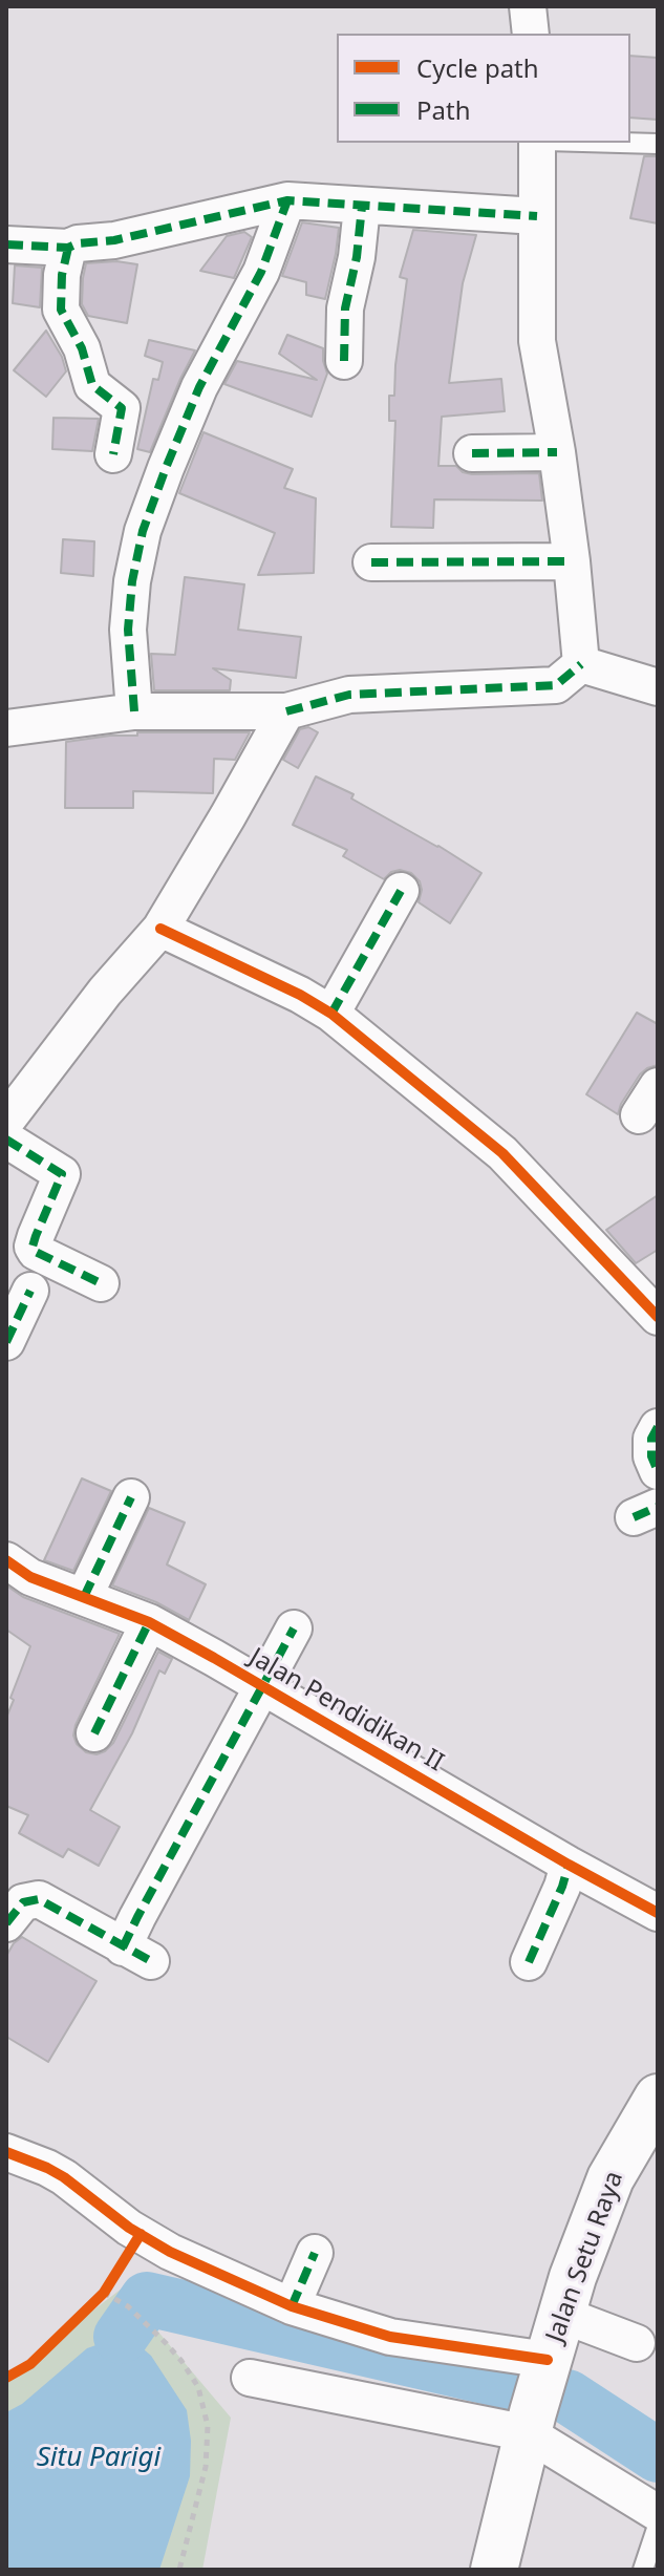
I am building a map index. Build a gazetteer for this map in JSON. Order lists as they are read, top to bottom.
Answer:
{
  "streets": {
    "street": ["Jalan Pendidikan II", "Jalan Setu Raya"]
  },
  "water": ["Situ Parigi"],
  "legend": ["Cycle path", "Path"]
}
